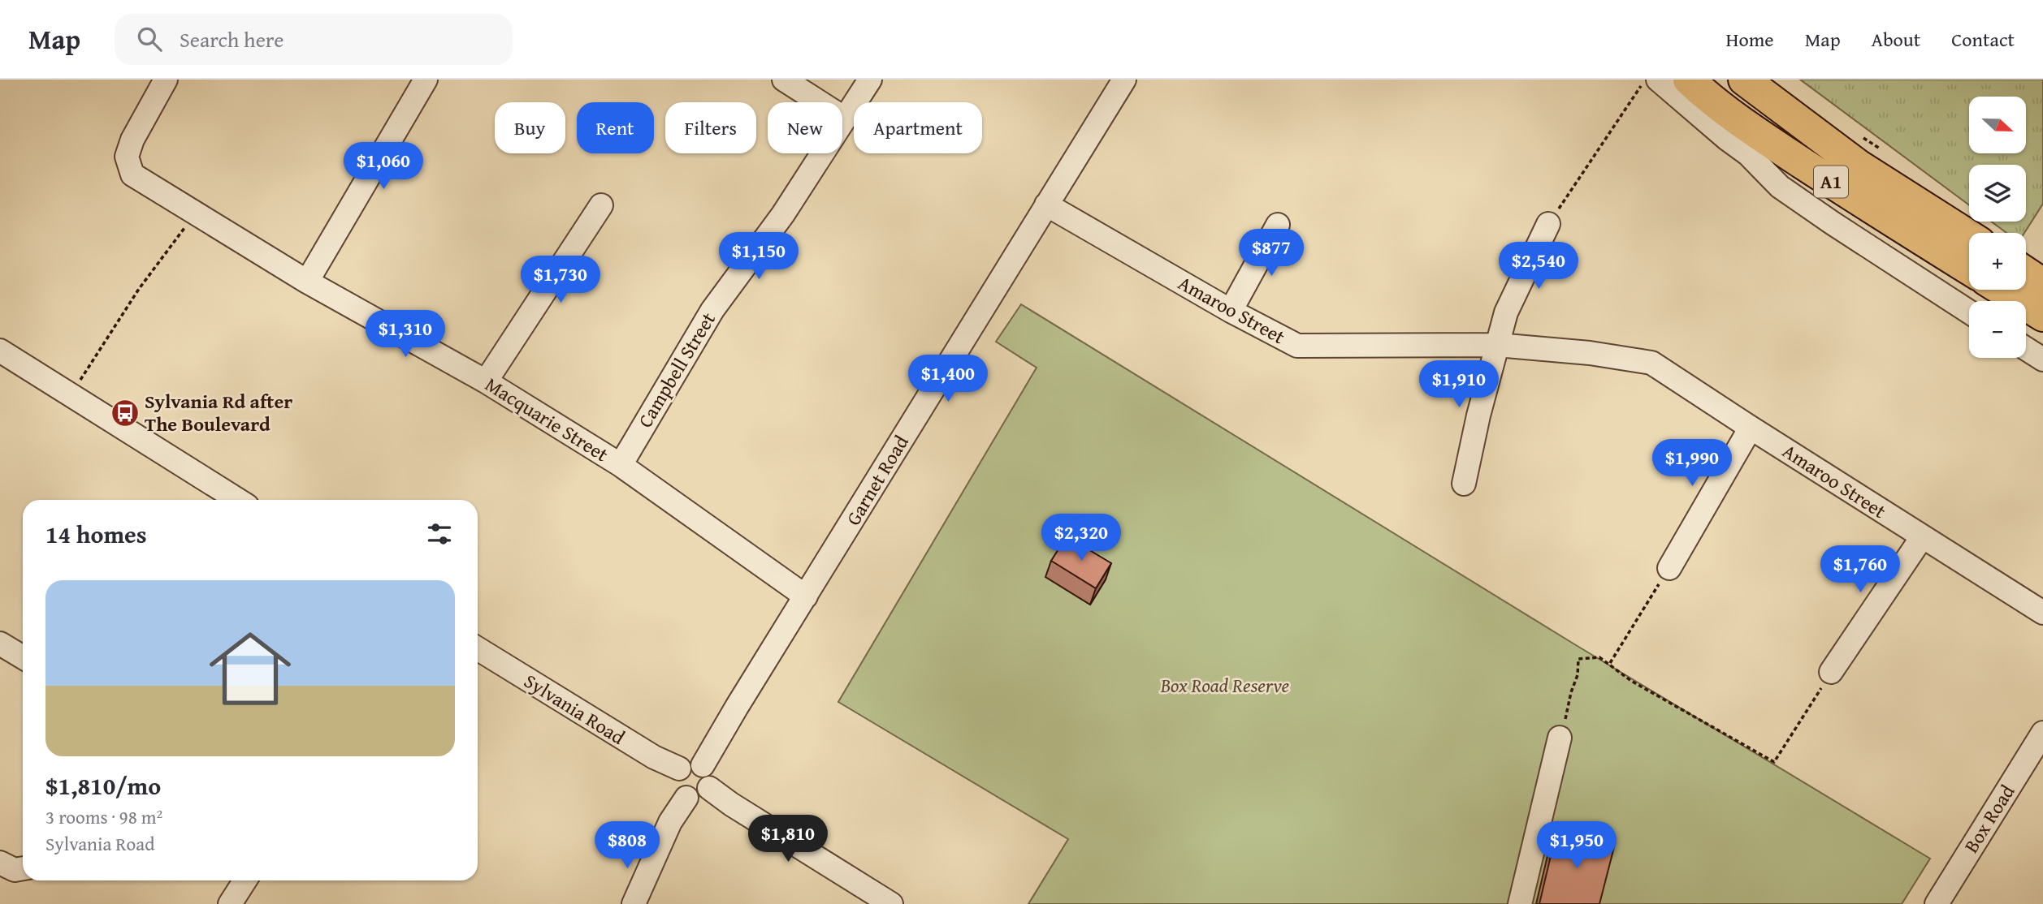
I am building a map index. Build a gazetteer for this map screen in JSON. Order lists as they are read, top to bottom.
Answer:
{
  "streets": {
    "highway": ["A1"],
    "street": [
      "Amaroo Street",
      "Campbell Street",
      "Macquarie Street",
      "Garnet Road",
      "Sylvania Road",
      "Box Road"
    ]
  },
  "crossings": [
    ["Amaroo Street", "Garnet Road"],
    ["Campbell Street", "Macquarie Street"],
    ["Macquarie Street", "Garnet Road"],
    ["Garnet Road", "Sylvania Road"]
  ],
  "parks": ["Box Road Reserve"],
  "places": {
    "bus stop": ["Sylvania Rd after The Boulevard"]
  },
  "north": "right",
  "page": {
    "header": "Map",
    "search": "Search here",
    "nav": [
      "Home",
      "Map",
      "About",
      "Contact"
    ],
    "map_buttons": ["+", "−"],
    "chip": [
      "Buy",
      "Rent",
      "Filters",
      "New",
      "Apartment"
    ],
    "price": [
      "$1,060",
      "$877",
      "$1,150",
      "$2,540",
      "$1,730",
      "$1,310",
      "$1,400",
      "$1,910",
      "$1,990",
      "$2,320",
      "$1,760",
      "$1,810",
      "$808",
      "$1,950"
    ],
    "heading": "14 homes",
    "list": [
      {
        "name": "$1,810/mo",
        "note": "3 rooms · 98 m² · Sylvania Road"
      }
    ]
  }
}
